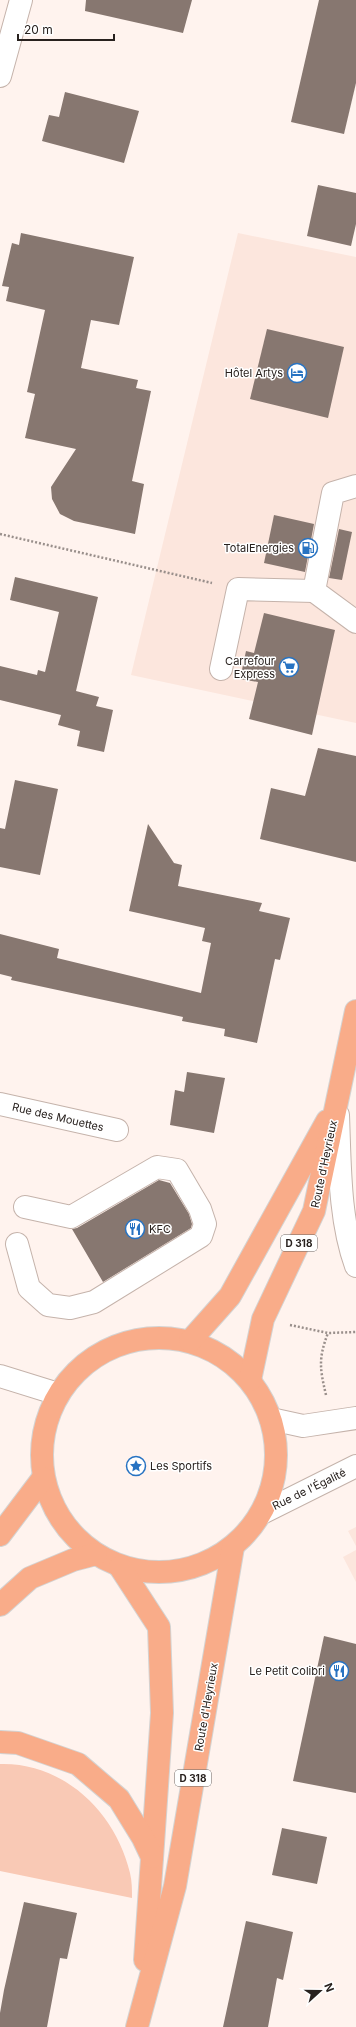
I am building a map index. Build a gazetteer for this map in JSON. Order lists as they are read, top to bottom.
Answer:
{
  "streets": {
    "main road": ["Route d'Heyrieux", "D 318"],
    "street": ["Rue des Mouettes", "Rue de l'Égalité"]
  },
  "places": {
    "hotel": ["Hôtel Artys"],
    "fuel station": ["TotalEnergies"],
    "supermarket": ["Carrefour Express"],
    "restaurant": ["KFC", "Le Petit Colibri"],
    "place": ["Les Sportifs"]
  },
  "scale_bar": "20 m",
  "north": "right"
}
